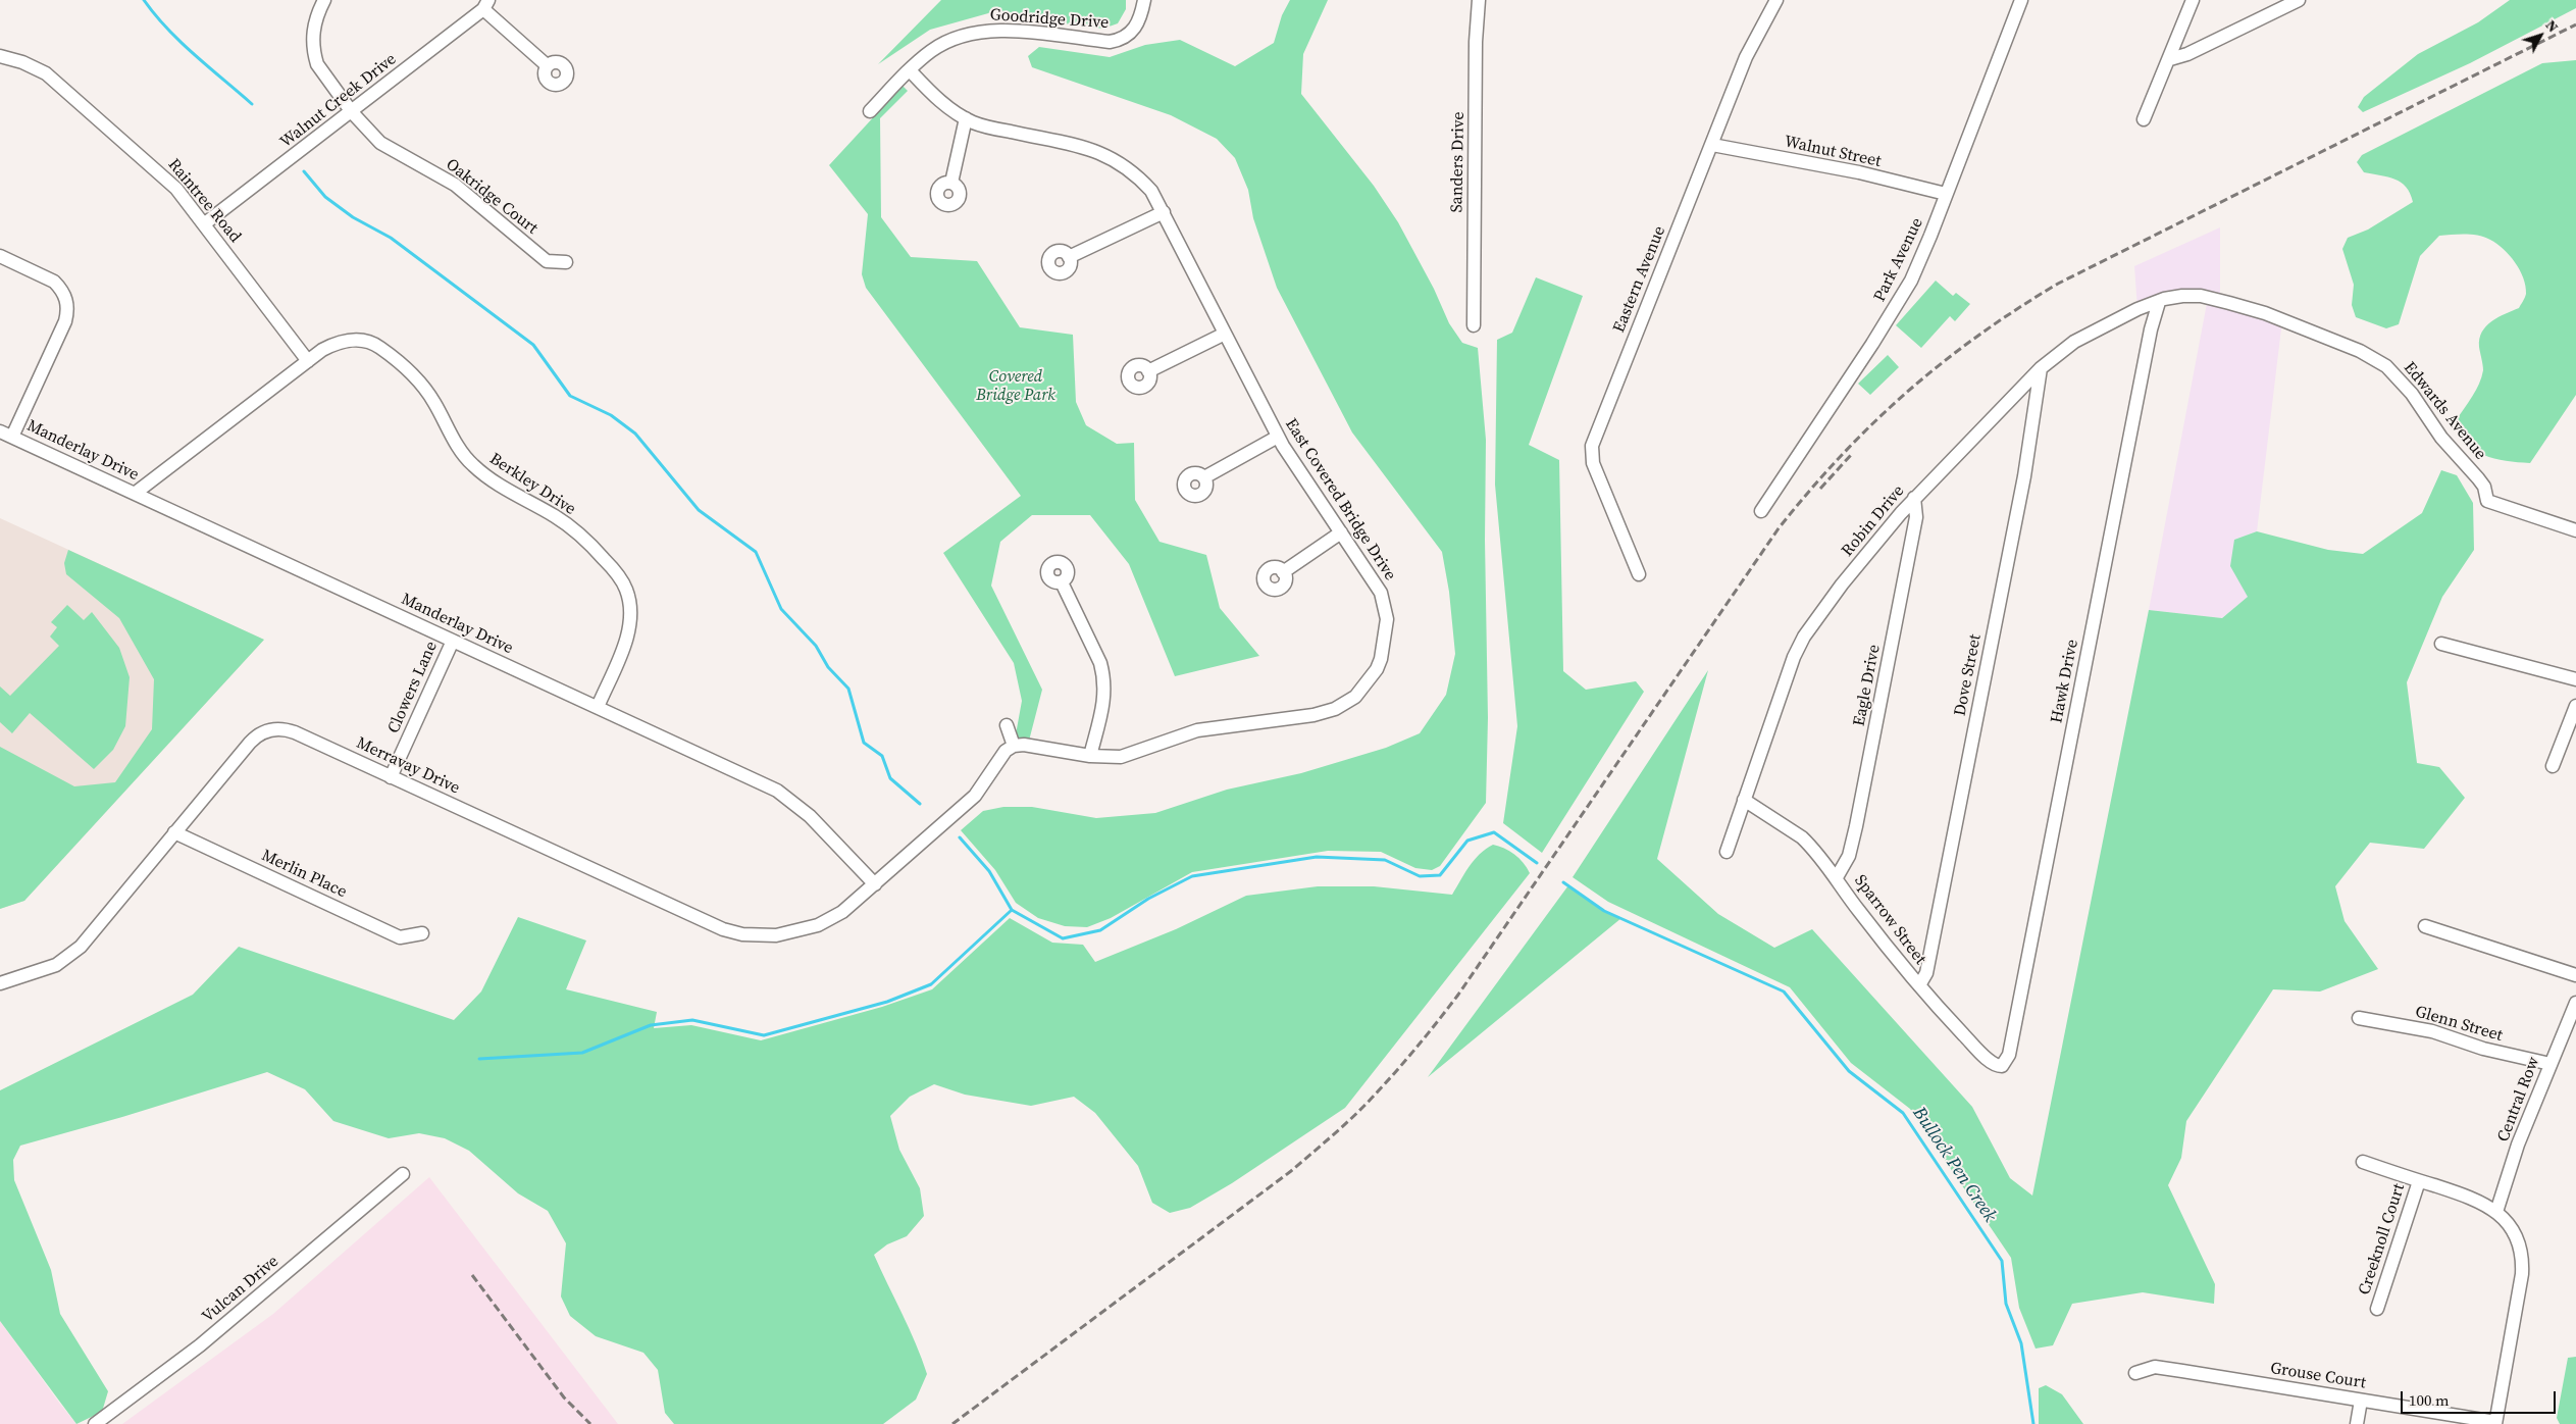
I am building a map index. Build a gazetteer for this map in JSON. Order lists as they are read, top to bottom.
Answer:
{
  "streets": {
    "street": [
      "Goodridge Drive",
      "Walnut Creek Drive",
      "Walnut Street",
      "Sanders Drive",
      "Oakridge Court",
      "Raintree Road",
      "Park Avenue",
      "Eastern Avenue",
      "Edwards Avenue",
      "Manderlay Drive",
      "Berkley Drive",
      "East Covered Bridge Drive",
      "Robin Drive",
      "Dove Street",
      "Hawk Drive",
      "Eagle Drive",
      "Clowers Lane",
      "Merravay Drive",
      "Merlin Place",
      "Sparrow Street",
      "Glenn Street",
      "Central Row",
      "Creeknoll Court",
      "Vulcan Drive",
      "Grouse Court"
    ]
  },
  "crossings": [
    ["Goodridge Drive", "East Covered Bridge Drive"],
    ["Walnut Creek Drive", "Oakridge Court"],
    ["Walnut Creek Drive", "Raintree Road"],
    ["Walnut Street", "Park Avenue"],
    ["Walnut Street", "Eastern Avenue"],
    ["Raintree Road", "Berkley Drive"],
    ["Edwards Avenue", "Robin Drive"],
    ["Edwards Avenue", "Hawk Drive"],
    ["Manderlay Drive", "Berkley Drive"],
    ["Manderlay Drive", "Clowers Lane"],
    ["Manderlay Drive", "Merravay Drive"],
    ["Robin Drive", "Dove Street"],
    ["Robin Drive", "Hawk Drive"],
    ["Robin Drive", "Eagle Drive"],
    ["Robin Drive", "Sparrow Street"],
    ["Dove Street", "Sparrow Street"],
    ["Hawk Drive", "Sparrow Street"],
    ["Eagle Drive", "Sparrow Street"],
    ["Clowers Lane", "Merravay Drive"],
    ["Merravay Drive", "Merlin Place"],
    ["Glenn Street", "Central Row"]
  ],
  "water": ["Bullock Pen Creek"],
  "parks": ["Covered Bridge Park"],
  "scale_bar": "100 m",
  "north": "top right"
}
